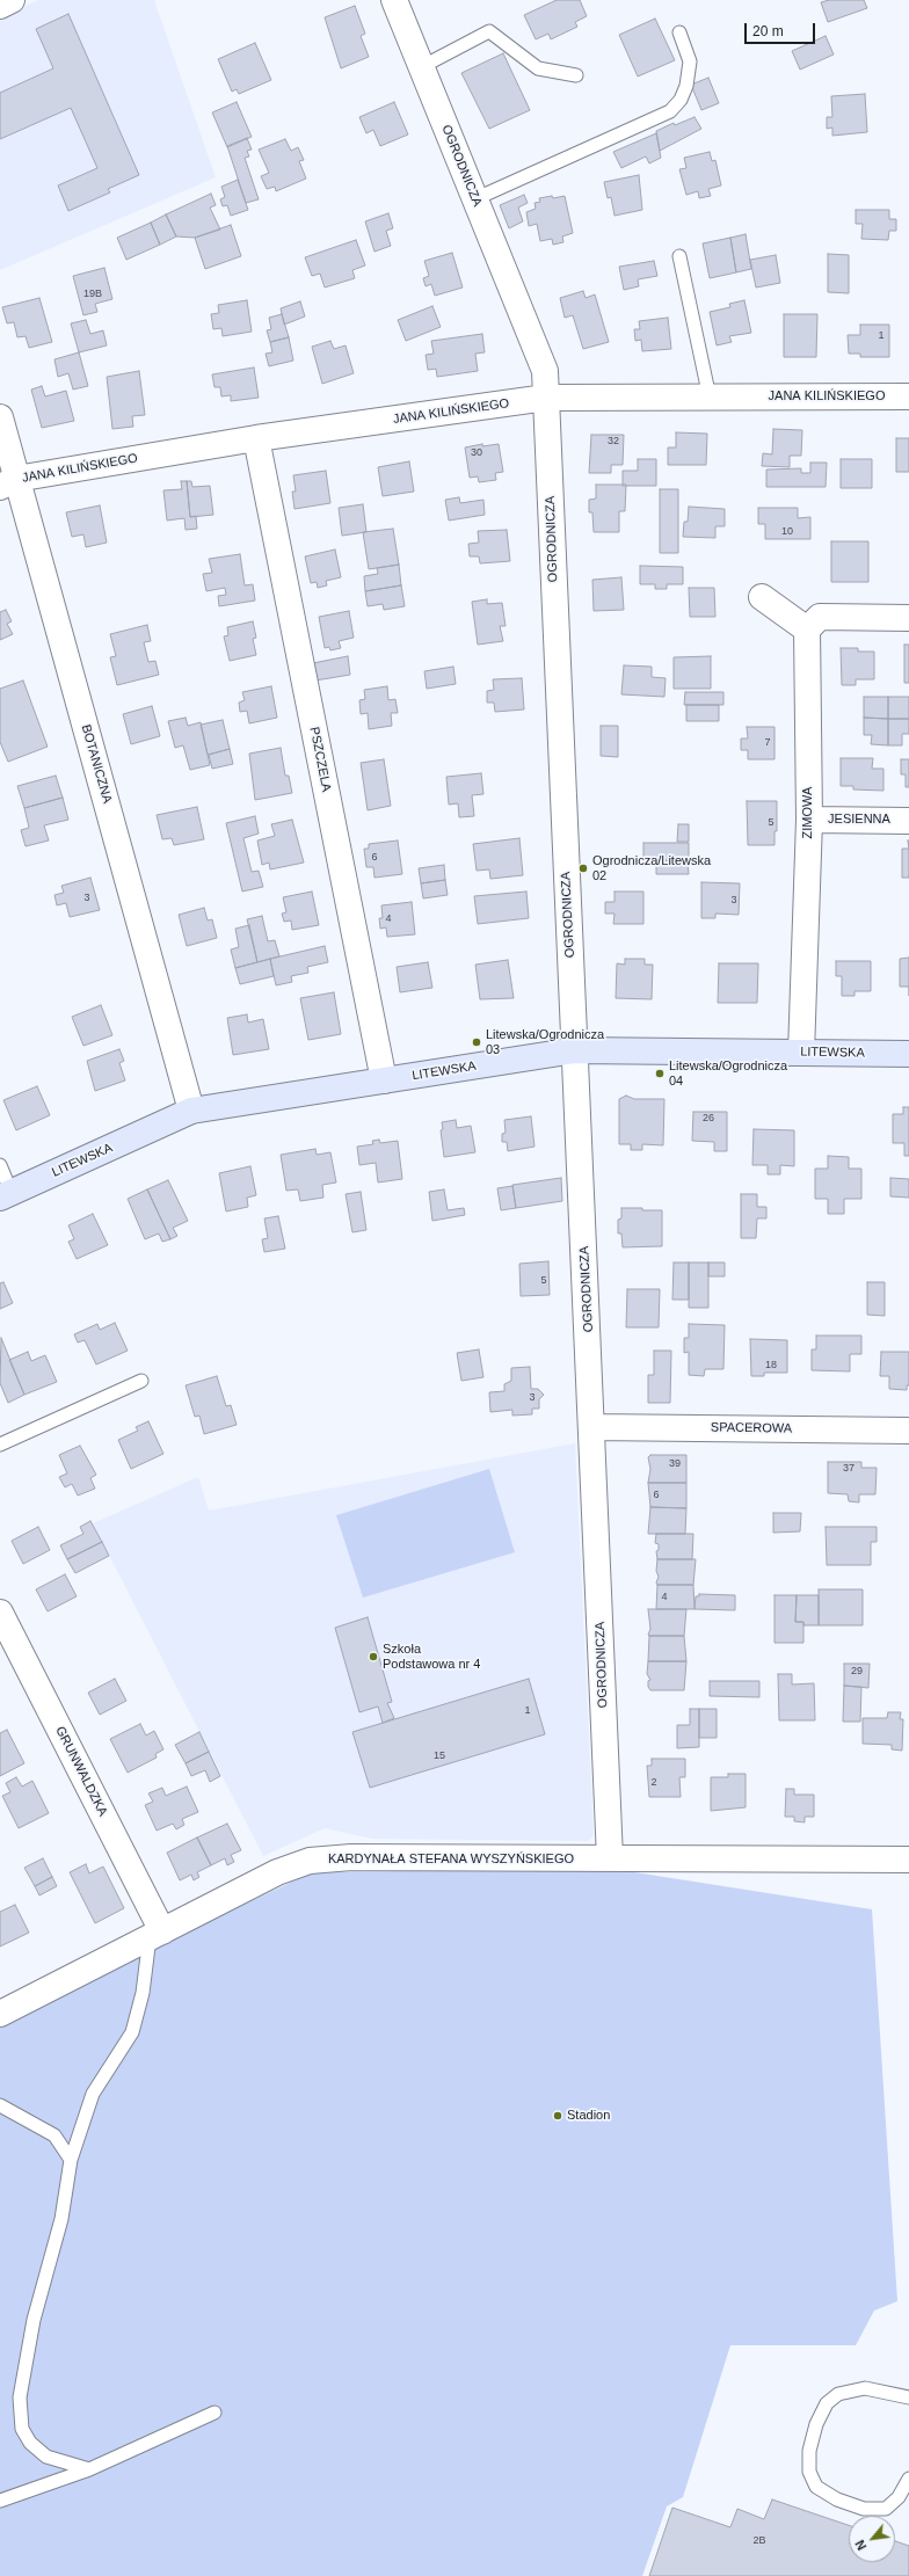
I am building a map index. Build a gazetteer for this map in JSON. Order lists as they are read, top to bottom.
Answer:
{
  "streets": {
    "main road": ["LITEWSKA"],
    "street": [
      "OGRODNICZA",
      "JANA KILIŃSKIEGO",
      "PSZCZELA",
      "BOTANICZNA",
      "ZIMOWA",
      "JESIENNA",
      "SPACEROWA",
      "GRUNWALDZKA",
      "KARDYNAŁA STEFANA WYSZYŃSKIEGO"
    ]
  },
  "crossings": [
    ["OGRODNICZA", "JANA KILIŃSKIEGO"],
    ["OGRODNICZA", "LITEWSKA"],
    ["OGRODNICZA", "SPACEROWA"],
    ["OGRODNICZA", "KARDYNAŁA STEFANA WYSZYŃSKIEGO"],
    ["JANA KILIŃSKIEGO", "PSZCZELA"],
    ["JANA KILIŃSKIEGO", "BOTANICZNA"],
    ["PSZCZELA", "LITEWSKA"],
    ["BOTANICZNA", "LITEWSKA"],
    ["ZIMOWA", "JESIENNA"],
    ["ZIMOWA", "LITEWSKA"],
    ["GRUNWALDZKA", "KARDYNAŁA STEFANA WYSZYŃSKIEGO"]
  ],
  "places": [
    "Ogrodnicza/Litewska 02",
    "Litewska/Ogrodnicza 03",
    "Litewska/Ogrodnicza 04",
    "Szkoła Podstawowa nr 4",
    "Stadion"
  ],
  "house_numbers": [
    "19B",
    "1",
    "32",
    "30",
    "10",
    "7",
    "5",
    "6",
    "3",
    "3",
    "4",
    "26",
    "5",
    "18",
    "3",
    "39",
    "37",
    "6",
    "4",
    "29",
    "1",
    "15",
    "2",
    "2B"
  ],
  "scale_bar": "20 m",
  "north": "bottom left"
}
